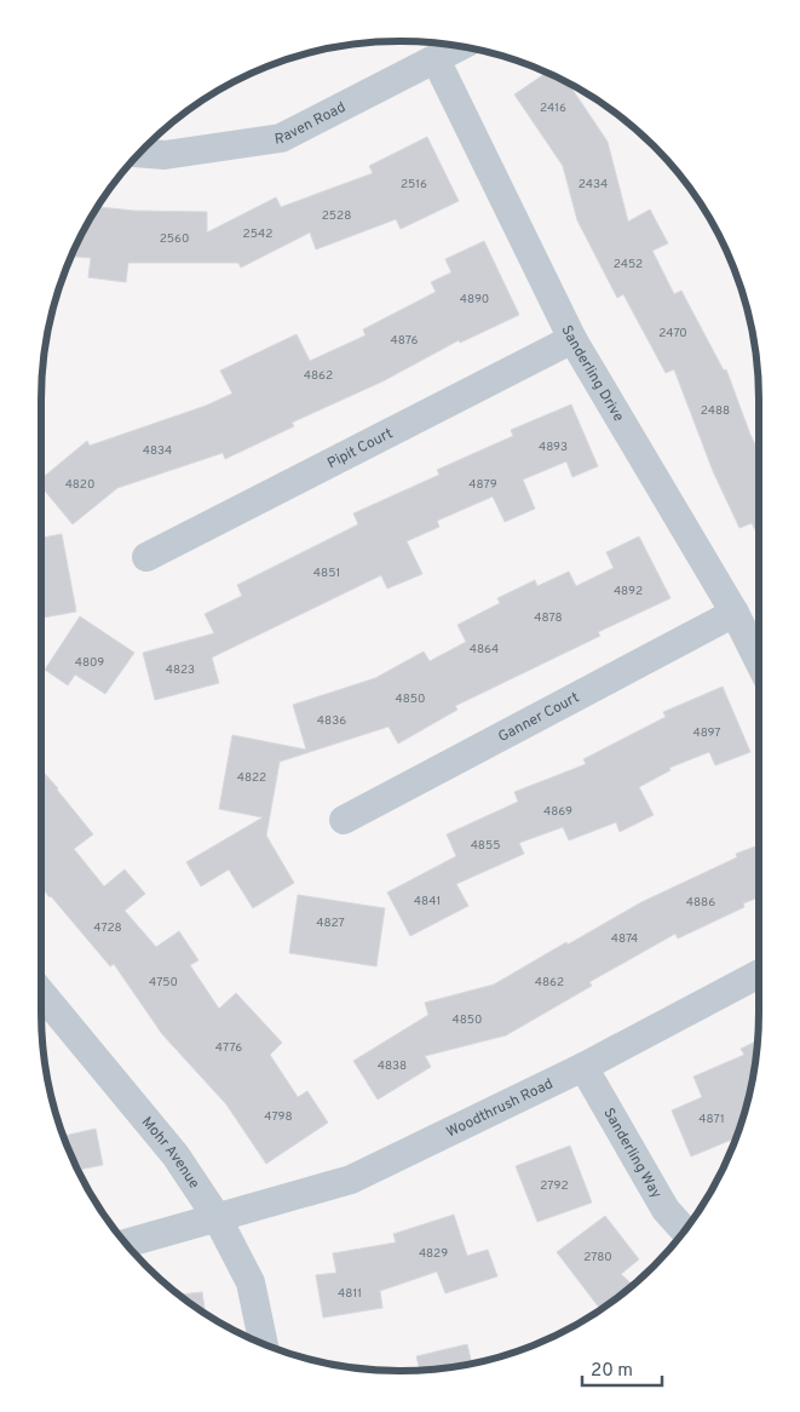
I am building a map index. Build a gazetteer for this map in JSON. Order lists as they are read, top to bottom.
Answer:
{
  "streets": {
    "street": [
      "Raven Road",
      "Sanderling Drive",
      "Pipit Court",
      "Ganner Court",
      "Woodthrush Road",
      "Mohr Avenue",
      "Sanderling Way"
    ]
  },
  "crossings": [
    ["Raven Road", "Sanderling Drive"],
    ["Sanderling Drive", "Pipit Court"],
    ["Sanderling Drive", "Ganner Court"],
    ["Woodthrush Road", "Mohr Avenue"],
    ["Woodthrush Road", "Sanderling Way"]
  ],
  "house_numbers": [
    "2416",
    "2516",
    "2434",
    "2528",
    "2542",
    "2560",
    "2452",
    "4890",
    "2470",
    "4876",
    "4862",
    "2488",
    "4893",
    "4834",
    "4820",
    "4879",
    "4851",
    "4892",
    "4878",
    "4864",
    "4809",
    "4823",
    "4850",
    "4836",
    "4897",
    "4822",
    "4869",
    "4855",
    "4841",
    "4886",
    "4827",
    "4728",
    "4874",
    "4750",
    "4862",
    "4850",
    "4776",
    "4838",
    "4798",
    "4871",
    "2792",
    "4829",
    "2780",
    "4811"
  ],
  "scale_bar": "20 m"
}
